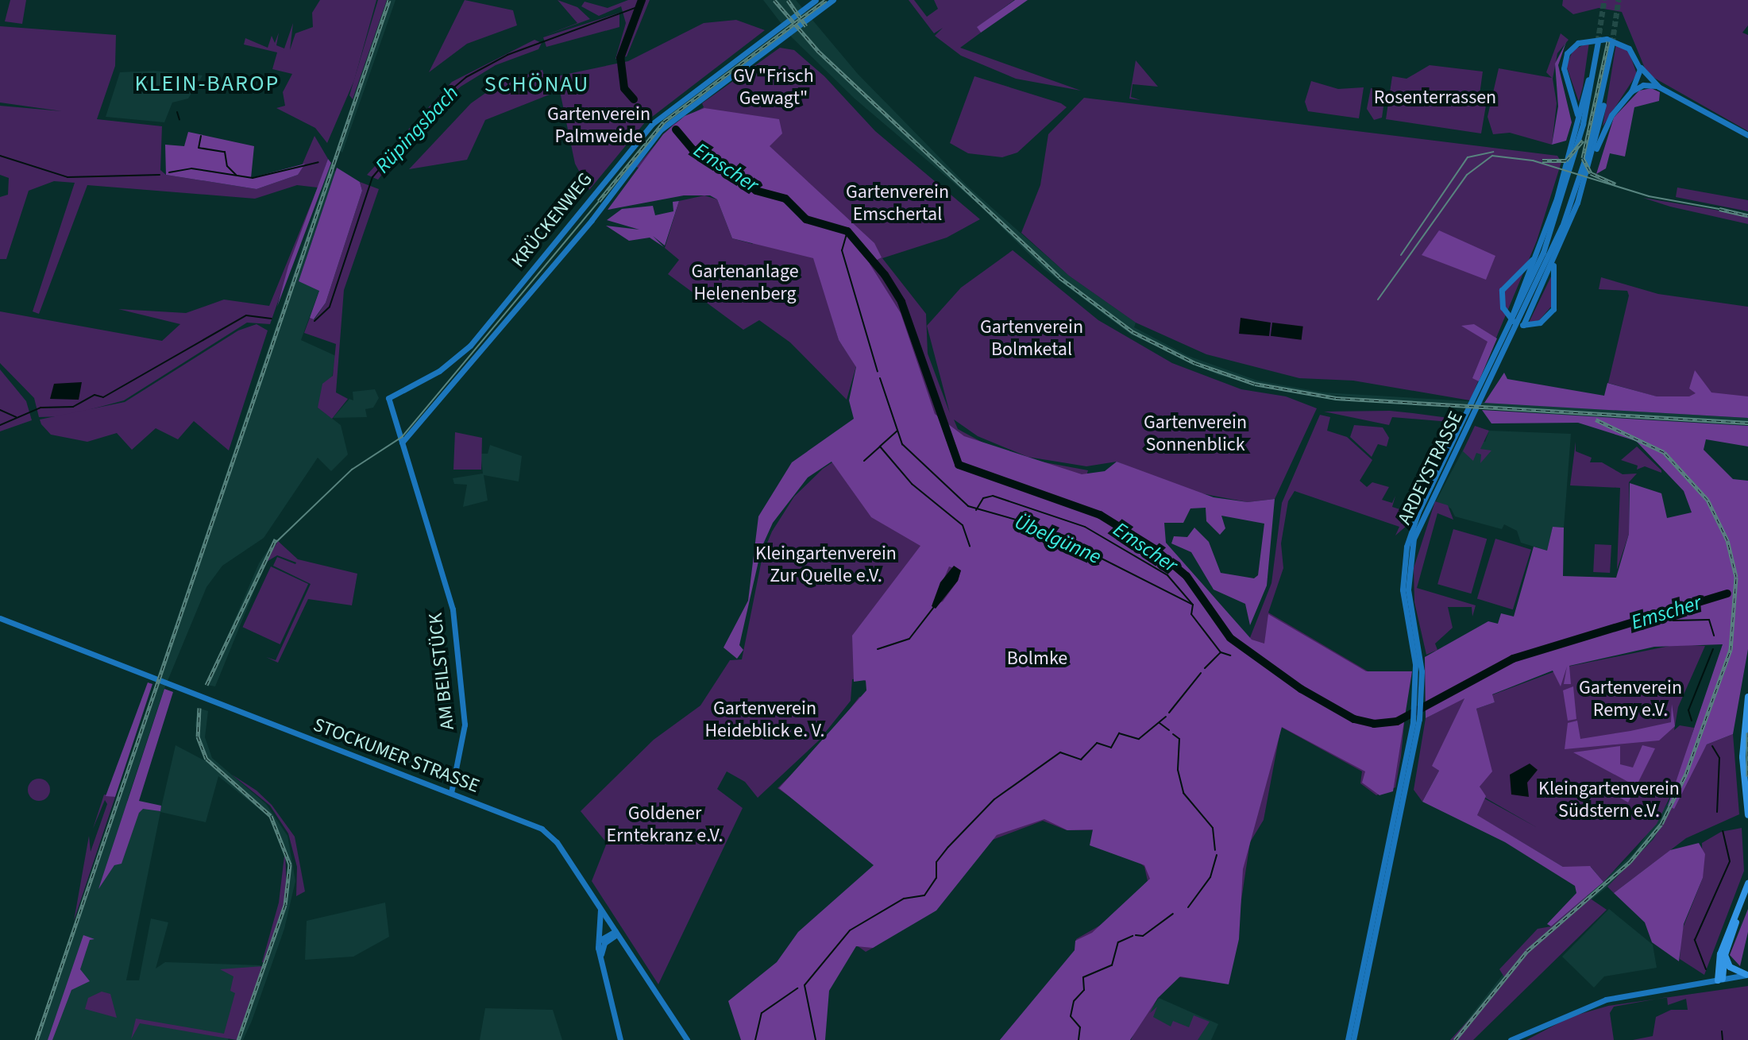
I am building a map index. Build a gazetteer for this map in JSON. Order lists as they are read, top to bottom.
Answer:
{
  "streets": {
    "main road": [
      "KRÜCKENWEG",
      "ARDEYSTRASSE",
      "AM BEILSTÜCK",
      "STOCKUMER STRASSE"
    ]
  },
  "crossings": [
    ["KRÜCKENWEG", "AM BEILSTÜCK"],
    ["AM BEILSTÜCK", "STOCKUMER STRASSE"]
  ],
  "districts": ["KLEIN-BAROP", "SCHÖNAU"],
  "water": ["Rüpingsbach", "Emscher", "Übelgünne"],
  "parks": [
    "GV \"Frisch Gewagt\"",
    "Rosenterrassen",
    "Gartenverein Palmweide",
    "Gartenverein Emschertal",
    "Gartenanlage Helenenberg",
    "Gartenverein Bolmketal",
    "Gartenverein Sonnenblick",
    "Kleingartenverein Zur Quelle e.V.",
    "Bolmke",
    "Gartenverein Remy e.V.",
    "Gartenverein Heideblick e. V.",
    "Kleingartenverein Südstern e.V.",
    "Goldener Erntekranz e.V."
  ]
}
